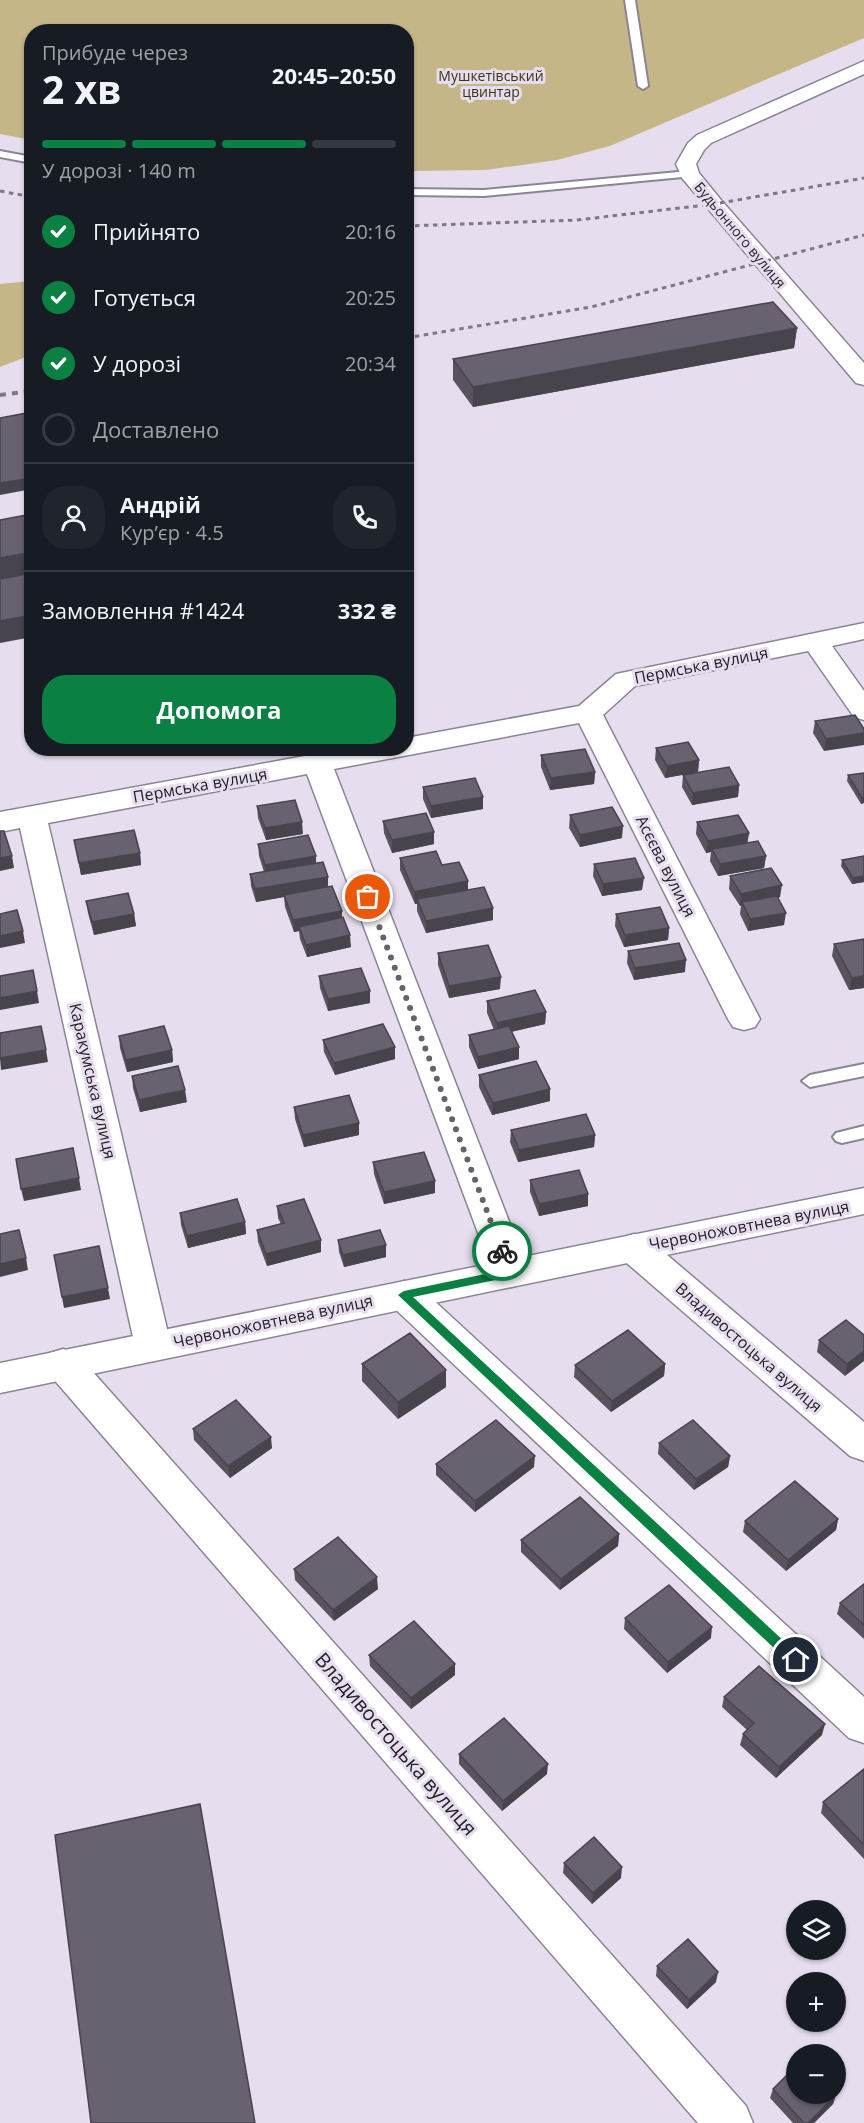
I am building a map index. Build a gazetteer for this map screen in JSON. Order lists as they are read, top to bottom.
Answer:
{
  "streets": {
    "street": [
      "Будьонного вулиця",
      "Пермська вулиця",
      "Асєєва вулиця",
      "Каракумська вулиця",
      "Червоножовтнева вулиця",
      "Владивостоцька вулиця"
    ]
  },
  "crossings": [
    ["Пермська вулиця", "Асєєва вулиця"],
    ["Пермська вулиця", "Каракумська вулиця"],
    ["Каракумська вулиця", "Червоножовтнева вулиця"],
    ["Червоножовтнева вулиця", "Владивостоцька вулиця"]
  ],
  "parks": ["Мушкетівський цвинтар"],
  "page": {
    "heading": ["2 хв", "Прибуде через", "20:45–20:50"],
    "panel": [
      "Андрій",
      "Кур’єр · 4.5",
      "Замовлення #1424",
      "332 ₴"
    ],
    "bar": "У дорозі · 140 m",
    "list": [
      ["Прийнято", "20:16"],
      ["Готується", "20:25"],
      ["У дорозі", "20:34"],
      "Доставлено"
    ],
    "buttons": "Допомога",
    "map_buttons": ["+", "−"]
  }
}
